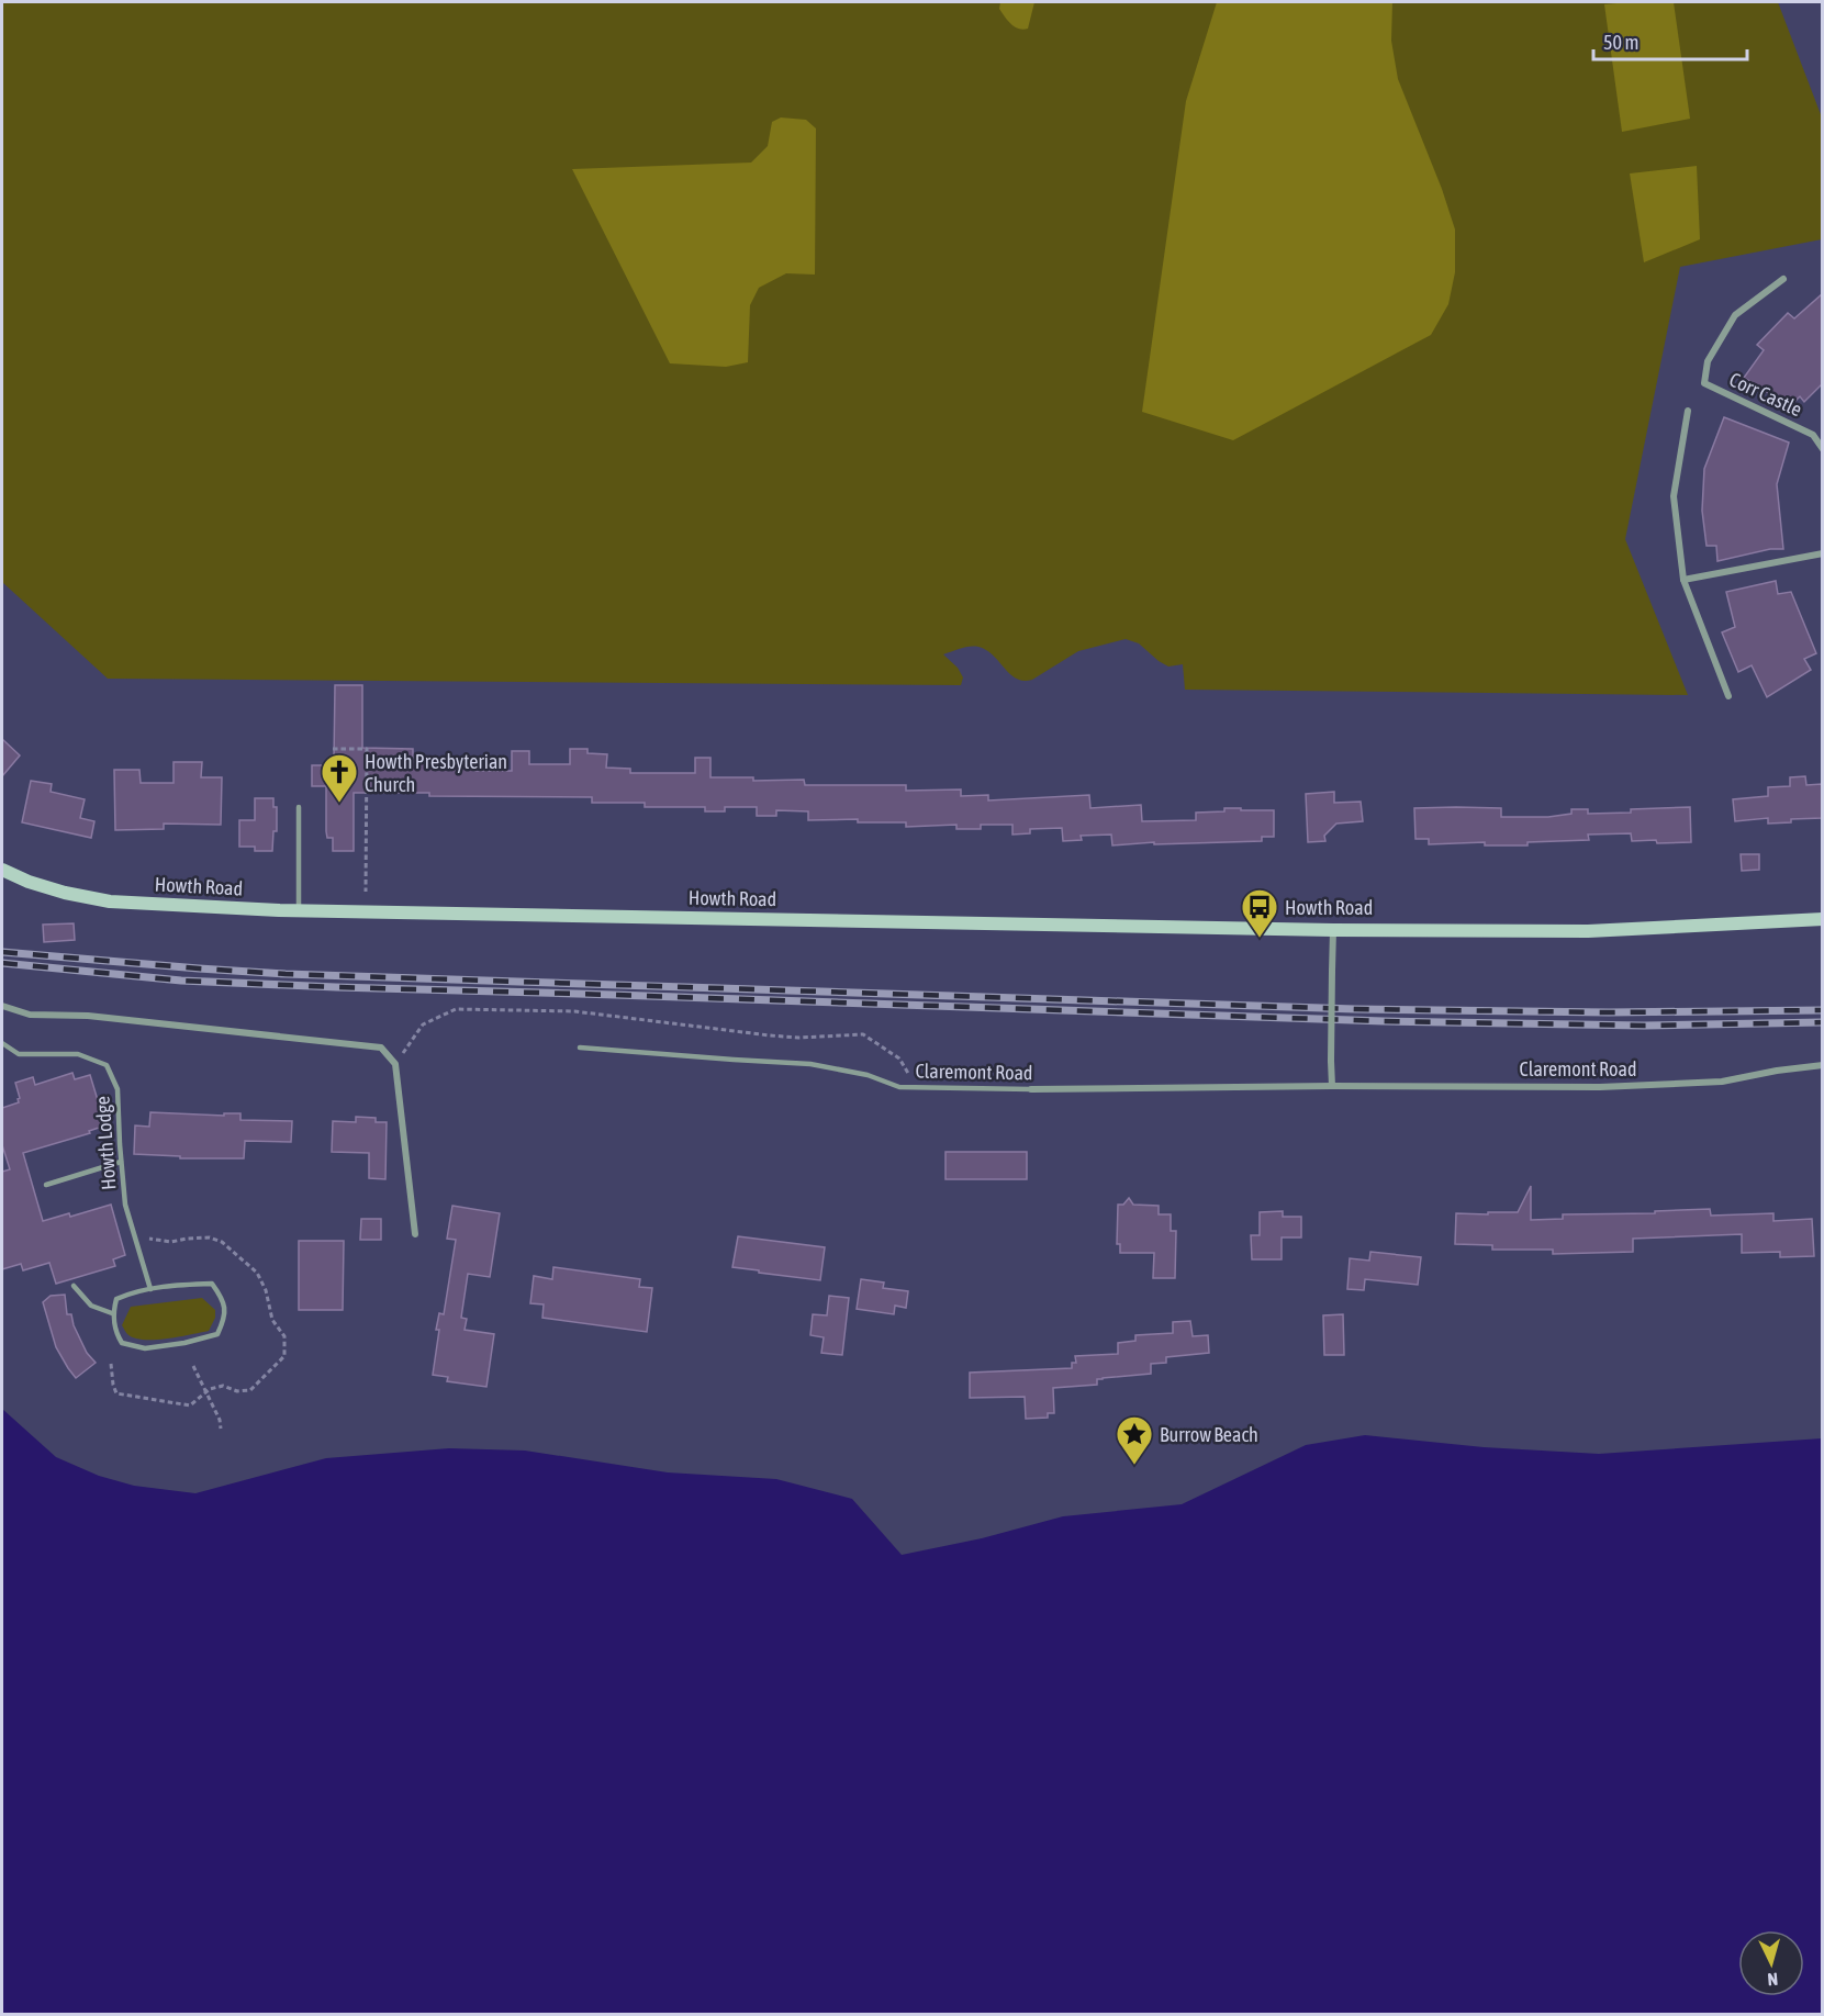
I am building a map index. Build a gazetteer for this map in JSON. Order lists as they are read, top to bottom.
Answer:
{
  "streets": {
    "main road": ["Howth Road"],
    "street": ["Corr Castle", "Claremont Road"],
    "lane": ["Howth Lodge"]
  },
  "places": {
    "church": ["Howth Presbyterian Church"],
    "bus stop": ["Howth Road"],
    "place": ["Burrow Beach"]
  },
  "scale_bar": "50 m",
  "north": "bottom"
}
